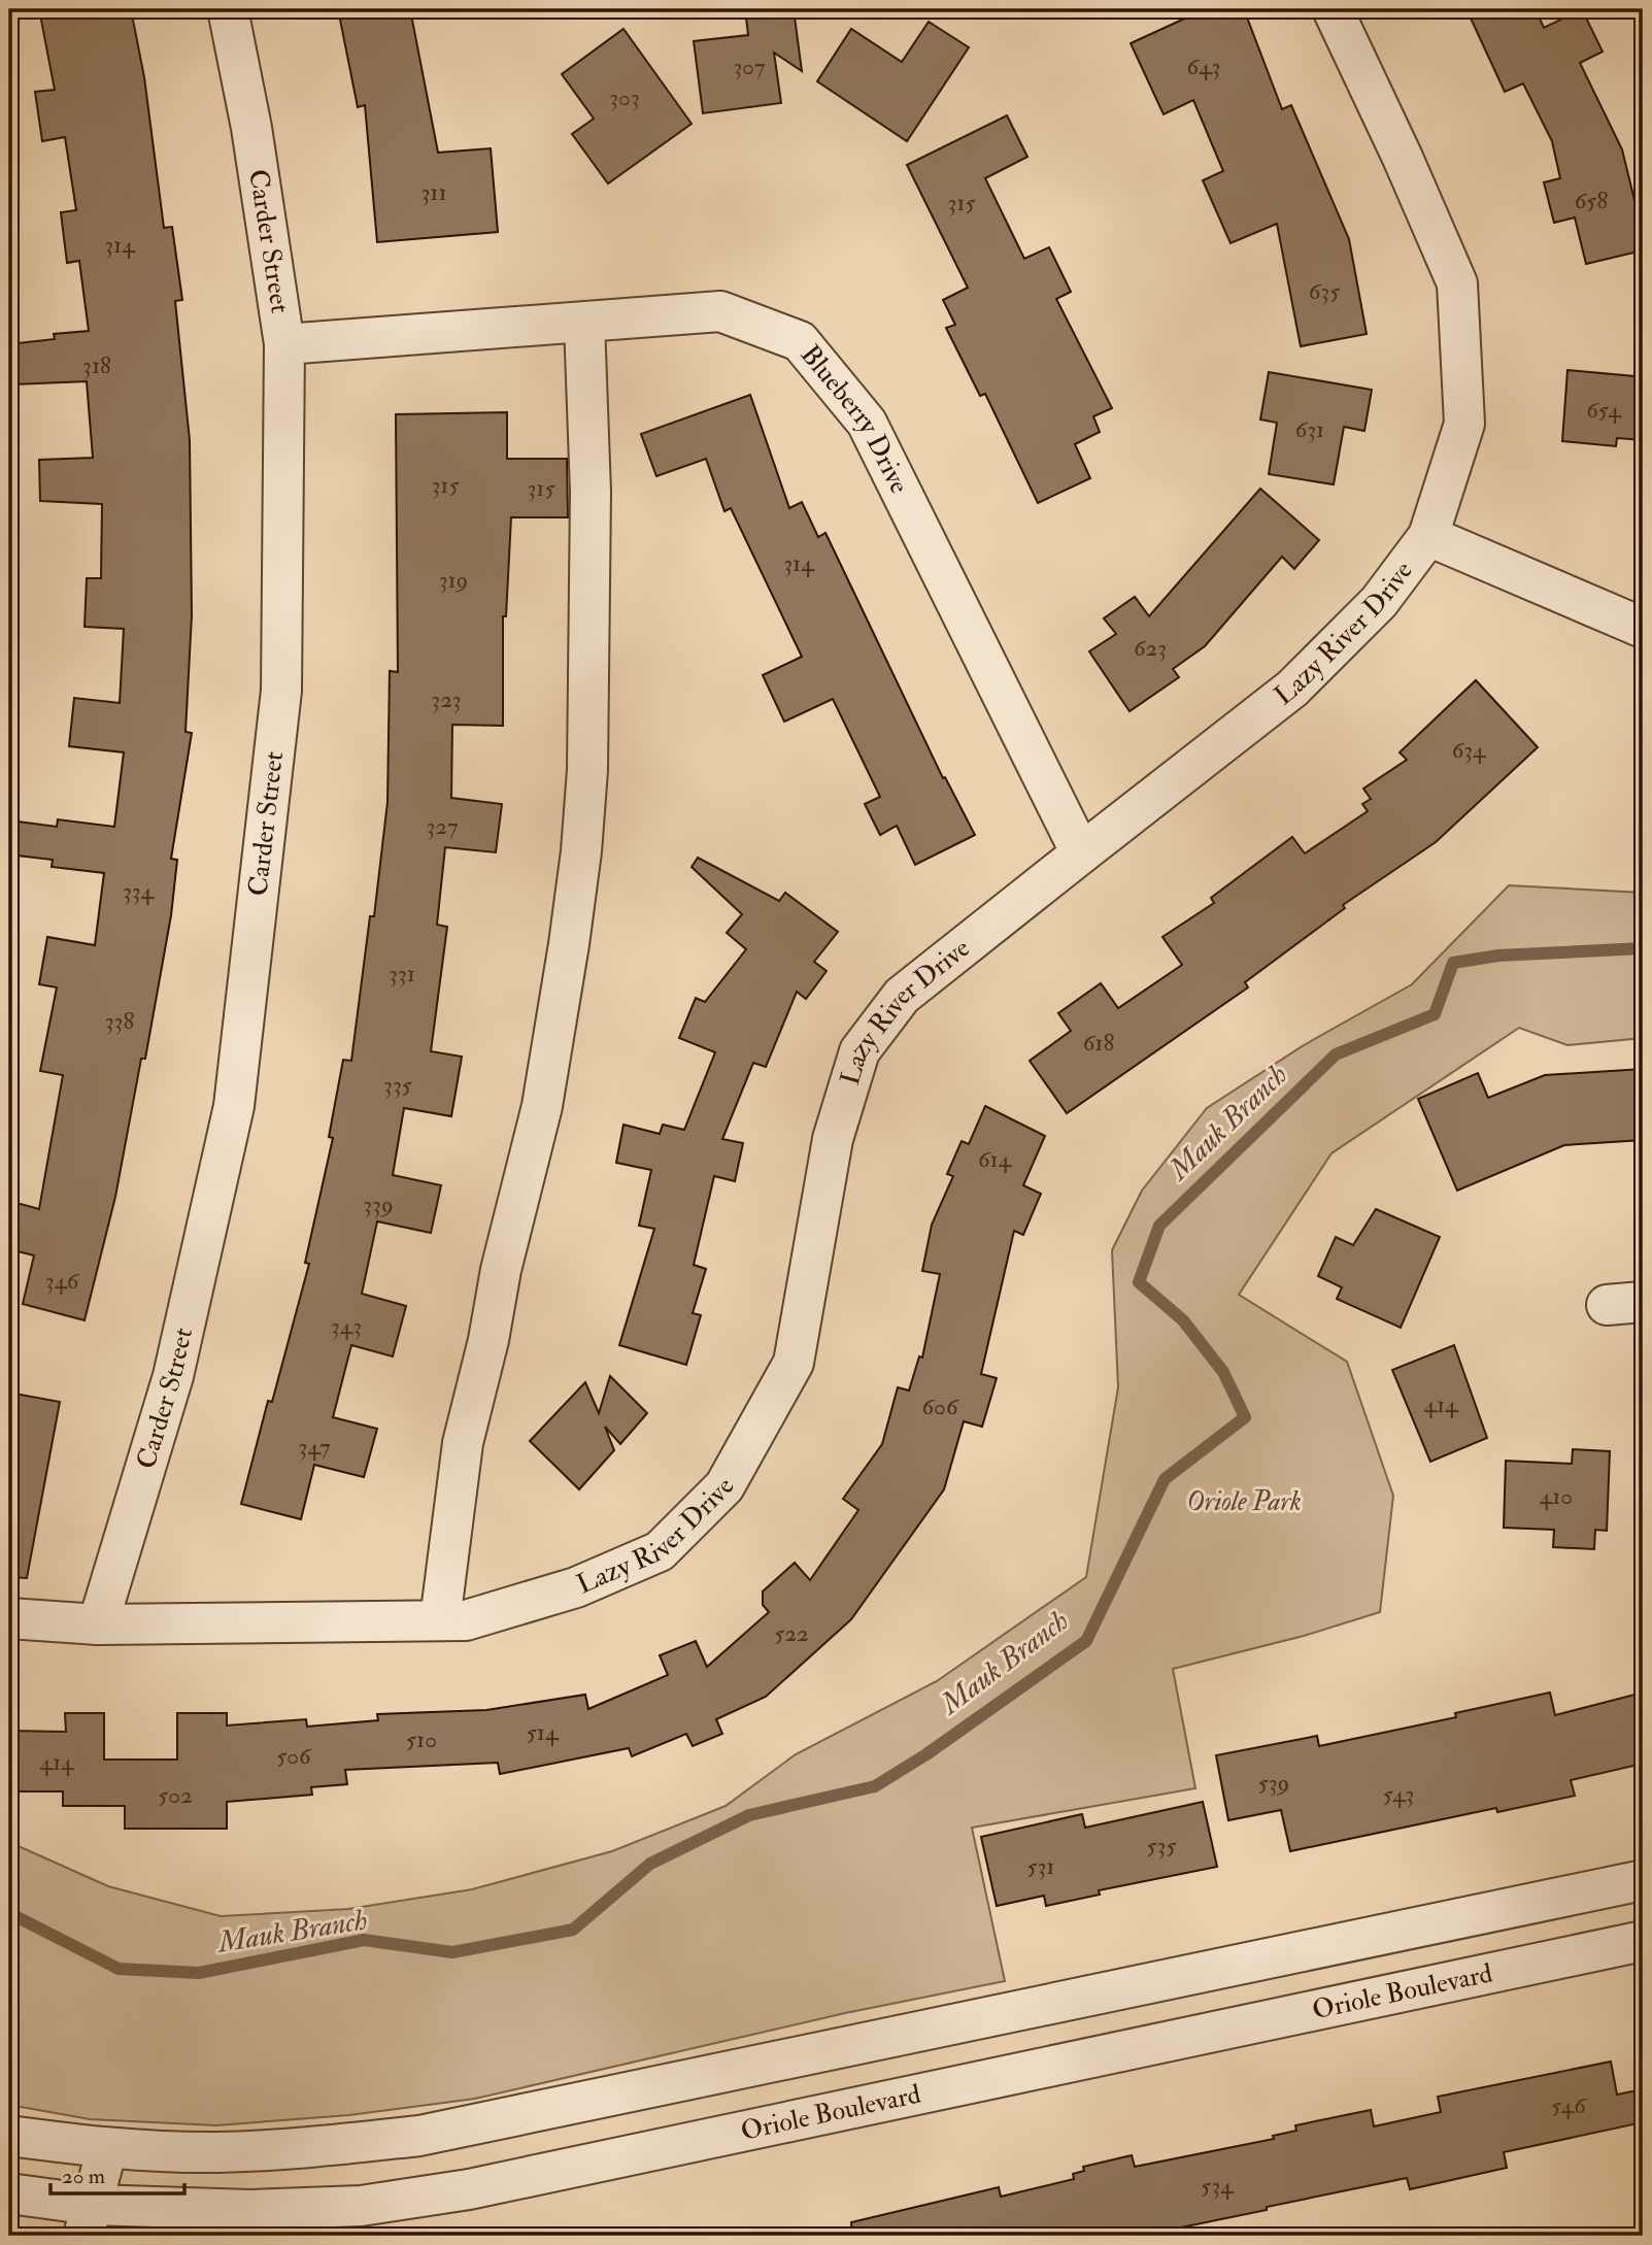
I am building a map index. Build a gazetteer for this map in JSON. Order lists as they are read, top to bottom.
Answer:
{
  "streets": {
    "street": [
      "Carder Street",
      "Blueberry Drive",
      "Lazy River Drive",
      "Oriole Boulevard"
    ]
  },
  "crossings": [
    ["Carder Street", "Blueberry Drive"],
    ["Carder Street", "Lazy River Drive"],
    ["Blueberry Drive", "Lazy River Drive"]
  ],
  "water": ["Mauk Branch"],
  "parks": ["Oriole Park"],
  "house_numbers": [
    "307",
    "643",
    "303",
    "311",
    "658",
    "315",
    "314",
    "635",
    "318",
    "654",
    "631",
    "315",
    "315",
    "314",
    "319",
    "623",
    "323",
    "634",
    "327",
    "334",
    "331",
    "338",
    "618",
    "335",
    "614",
    "339",
    "346",
    "343",
    "414",
    "606",
    "347",
    "410",
    "522",
    "514",
    "510",
    "506",
    "414",
    "539",
    "543",
    "502",
    "535",
    "531",
    "546",
    "534"
  ],
  "scale_bar": "20 m"
}
